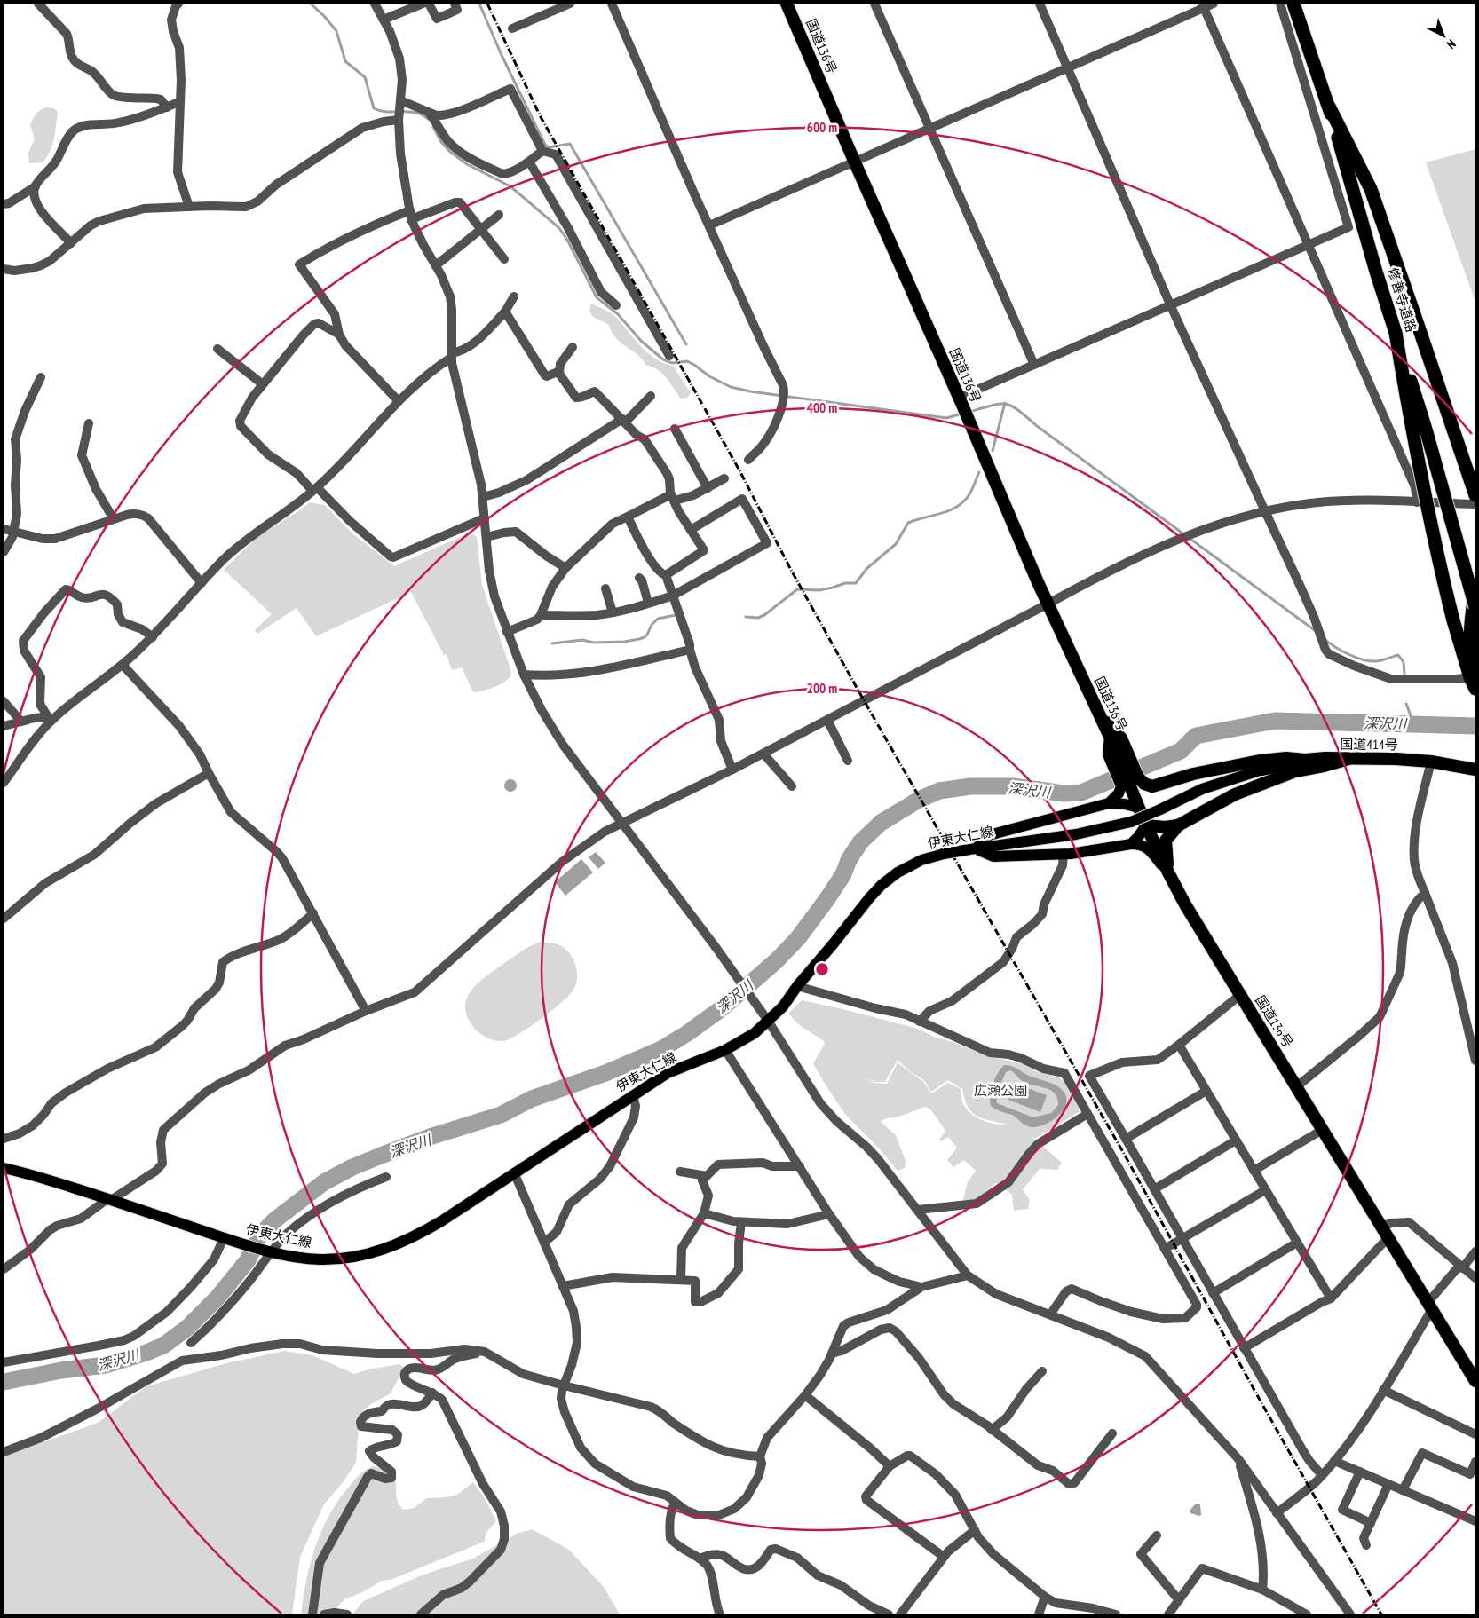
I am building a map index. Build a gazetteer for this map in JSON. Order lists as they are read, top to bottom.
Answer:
{
  "streets": {
    "highway": ["国道136号", "修善寺道路", "国道414号"],
    "main road": ["伊東大仁線"]
  },
  "crossings": [
    ["国道414号", "伊東大仁線"]
  ],
  "water": ["深沢川"],
  "parks": ["広瀬公園"],
  "north": "bottom right",
  "rings": ["600 m", "400 m", "200 m"]
}
